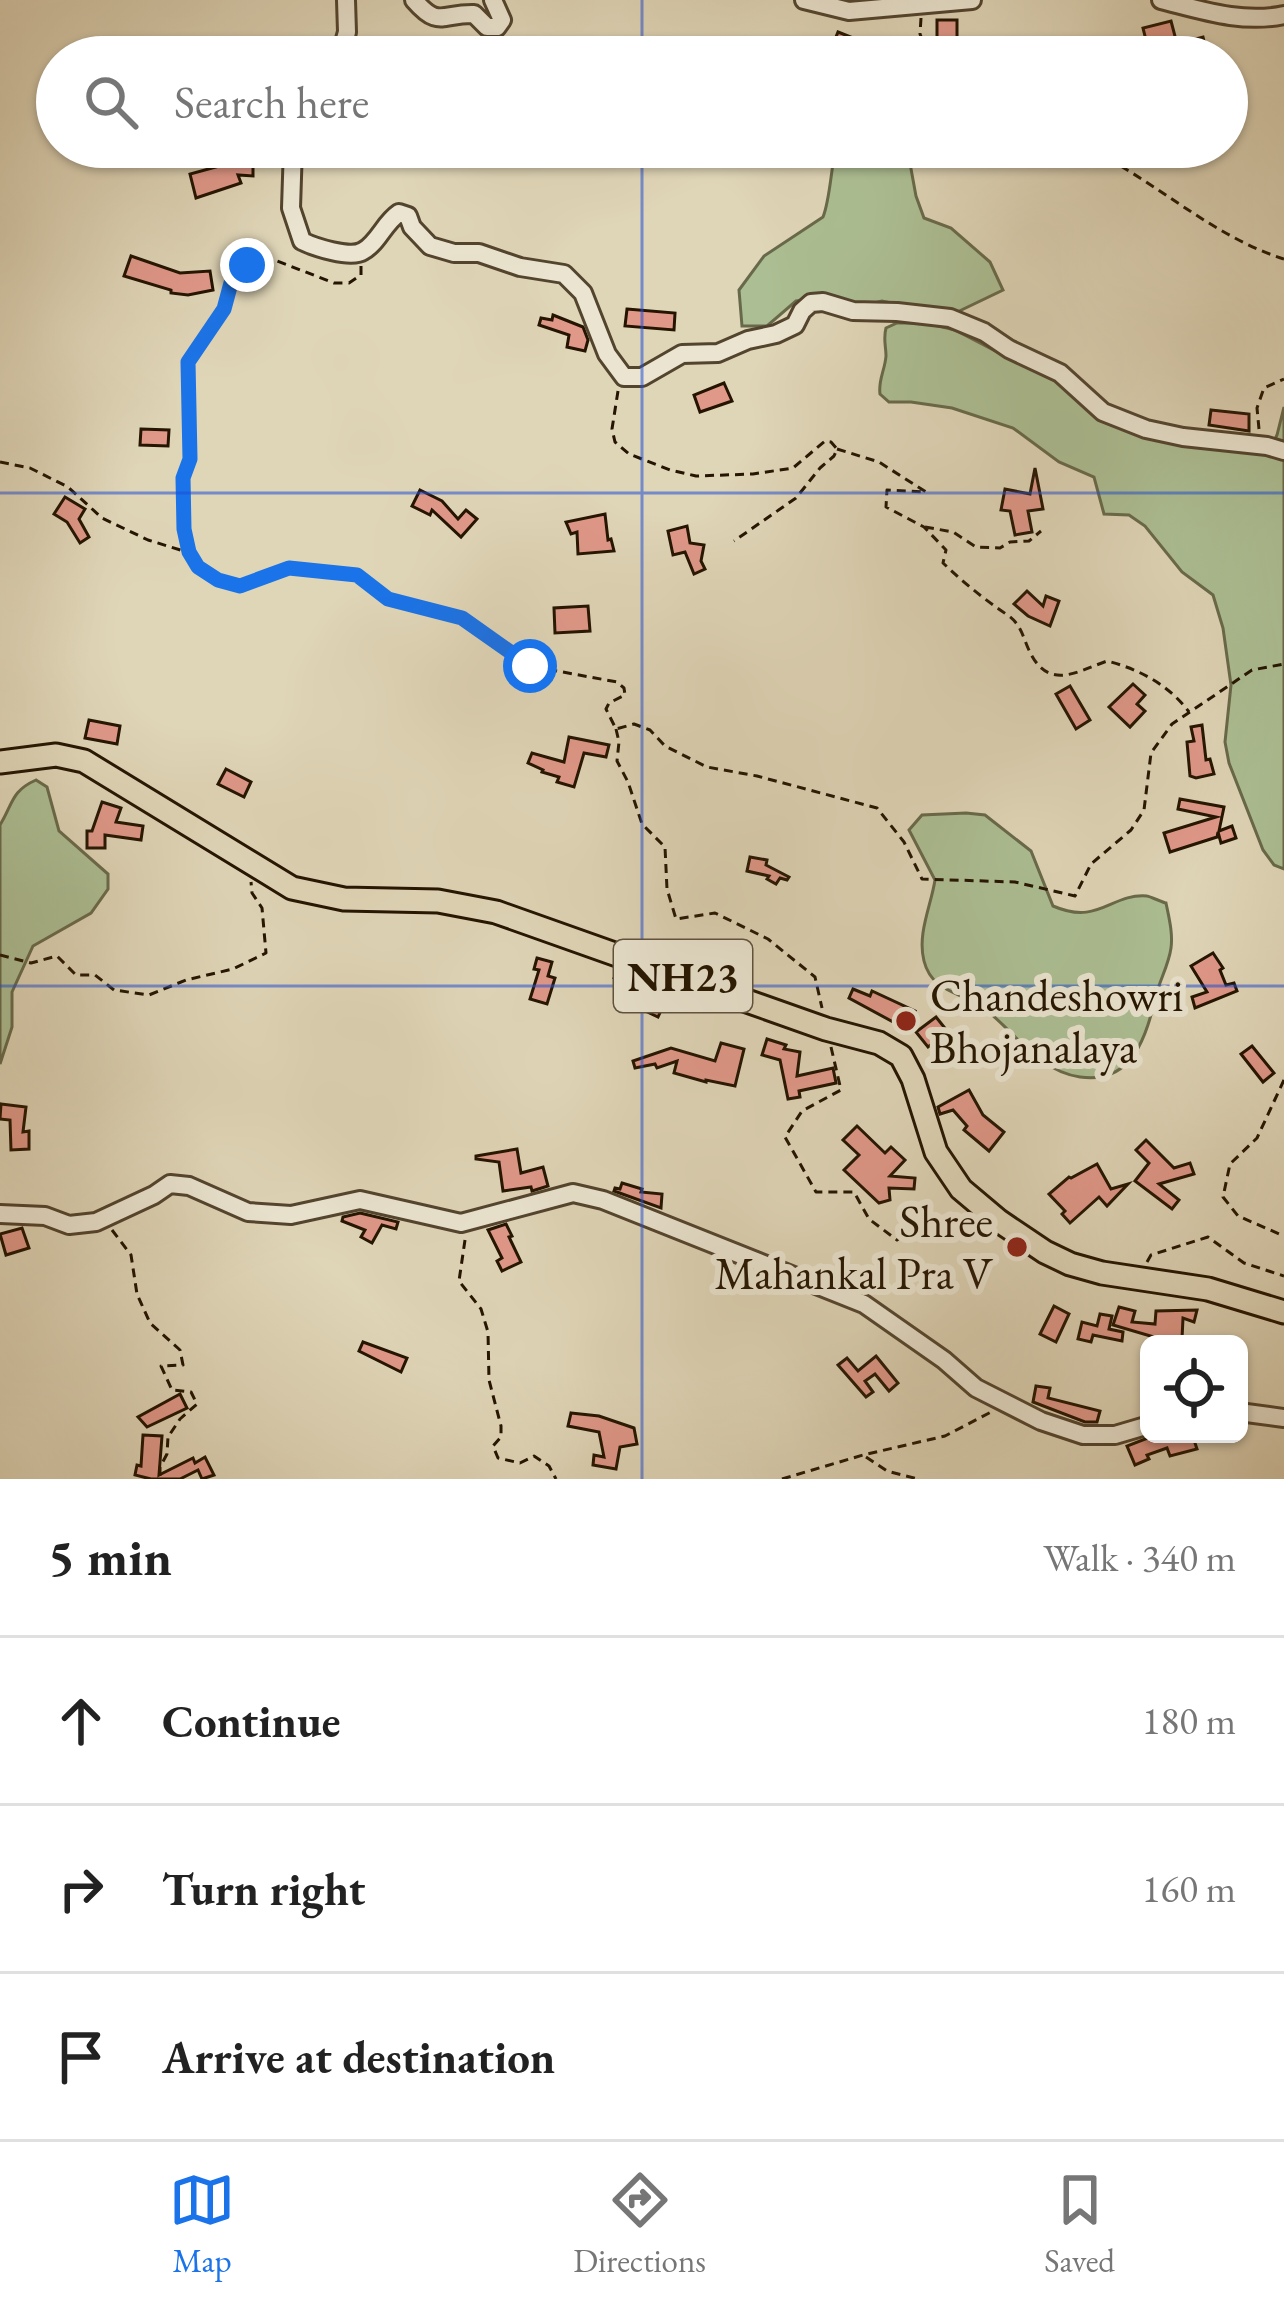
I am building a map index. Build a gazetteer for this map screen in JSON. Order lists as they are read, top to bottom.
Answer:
{
  "streets": {
    "main road": ["NH23"]
  },
  "places": ["Chandeshowri Bhojanalaya", "Shree Mahankal Pra V"],
  "page": {
    "search": "Search here",
    "heading": ["5 min", "Walk · 340 m"],
    "list": [
      ["Continue", "180 m"],
      ["Turn right", "160 m"],
      "Arrive at destination"
    ],
    "nav": ["Map", "Directions", "Saved"]
  }
}
